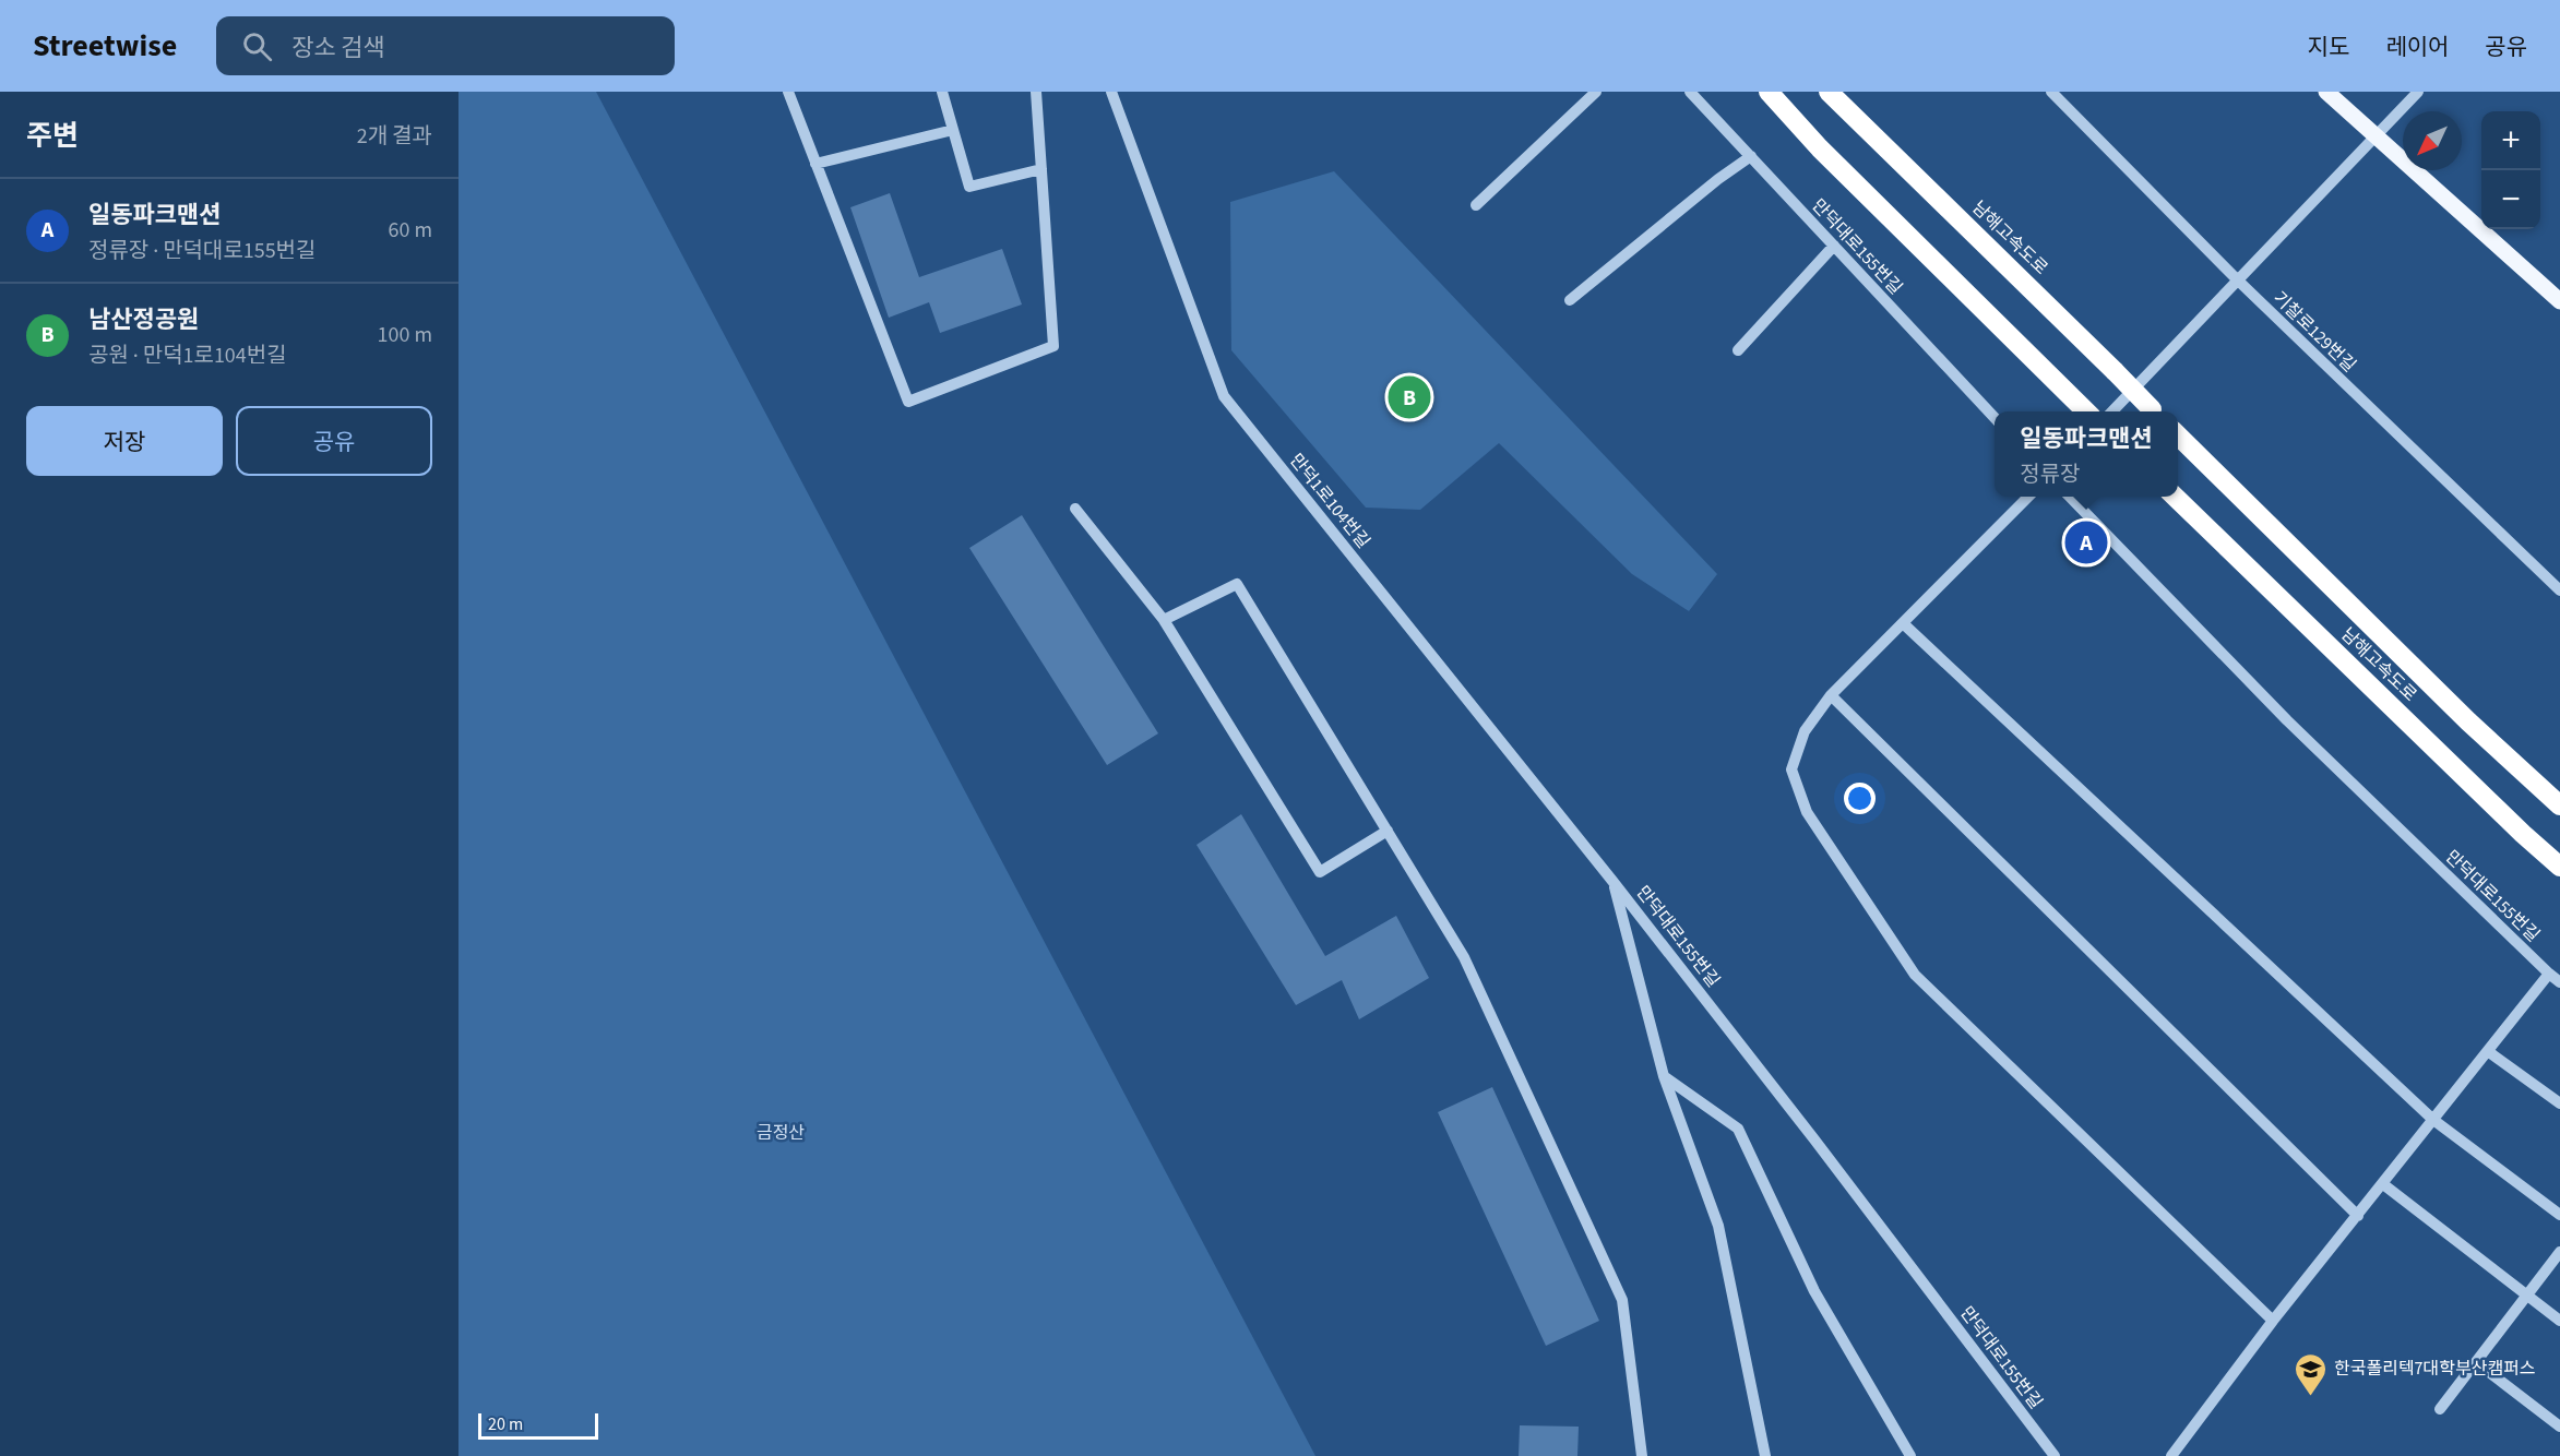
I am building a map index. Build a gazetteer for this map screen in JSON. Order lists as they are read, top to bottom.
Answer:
{
  "streets": {
    "highway": ["남해고속도로"],
    "street": ["만덕대로155번길", "기찰로129번길", "만덕1로104번길"]
  },
  "crossings": [
    ["만덕대로155번길", "만덕1로104번길"]
  ],
  "parks": ["금정산"],
  "places": {
    "school or university": ["한국폴리텍7대학부산캠퍼스"]
  },
  "scale_bar": "20 m",
  "north": "bottom left",
  "page": {
    "header": "Streetwise",
    "search": "장소 검색",
    "nav": ["지도", "레이어", "공유"],
    "heading": ["주변", "2개 결과"],
    "map_buttons": ["+", "−"],
    "list": [
      {
        "mark": "A",
        "name": "일동파크맨션",
        "note": "정류장 · 만덕대로155번길",
        "value": "60 m"
      },
      {
        "mark": "B",
        "name": "남산정공원",
        "note": "공원 · 만덕1로104번길",
        "value": "100 m"
      }
    ],
    "pins": ["B", "A"],
    "buttons": ["저장", "공유"],
    "popup": ["일동파크맨션", "정류장"],
    "scale": "20 m"
  }
}
